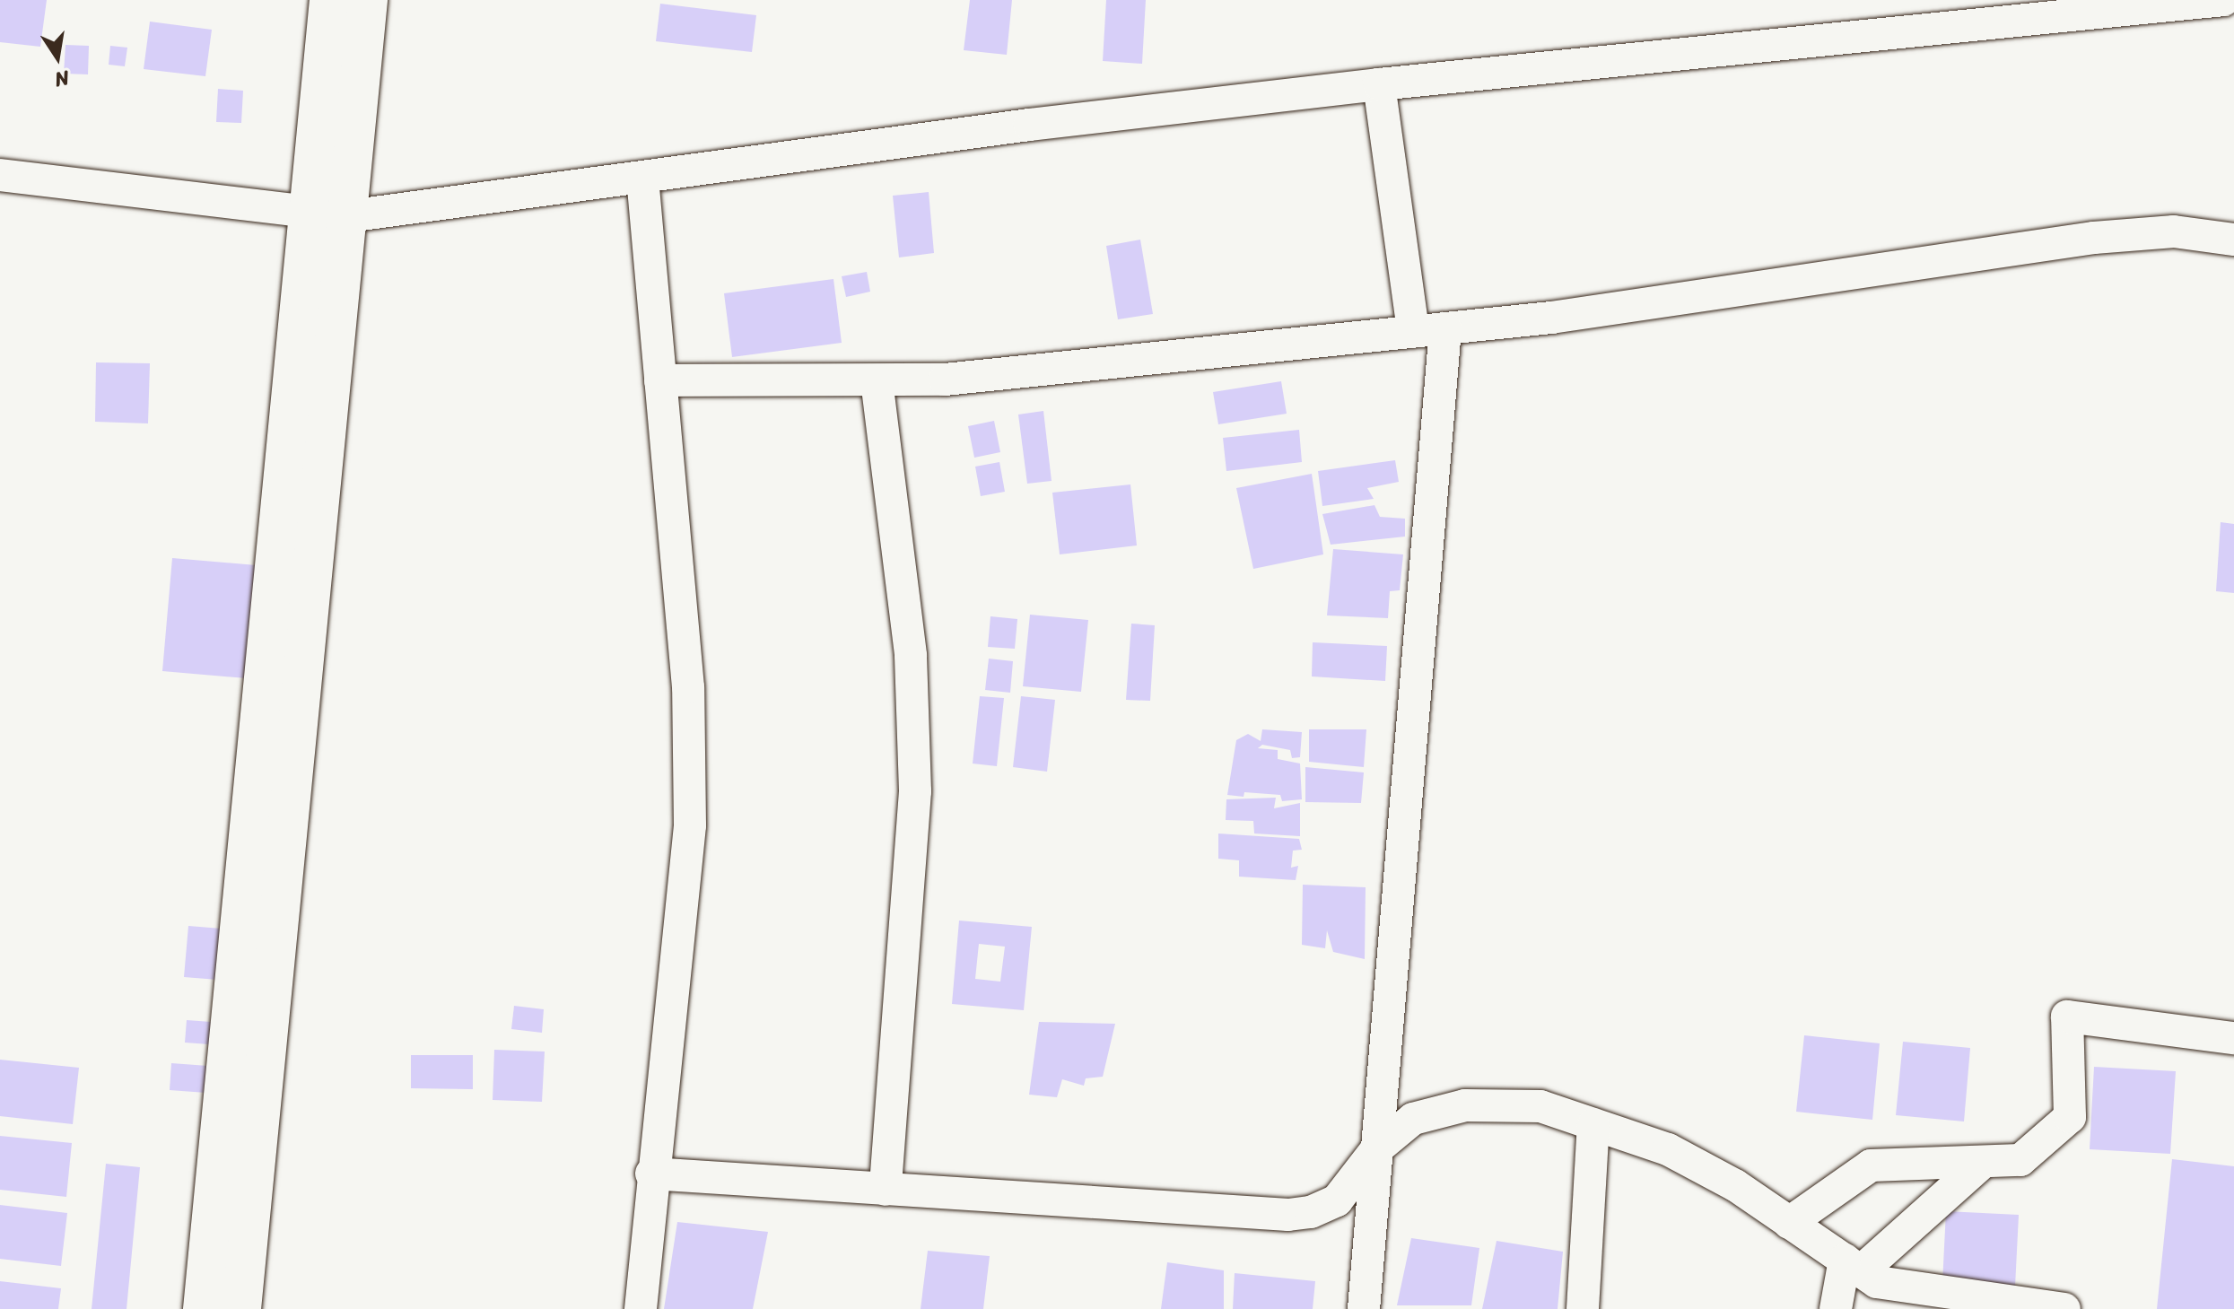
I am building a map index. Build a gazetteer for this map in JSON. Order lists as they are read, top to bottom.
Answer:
{
  "north": "bottom"
}
